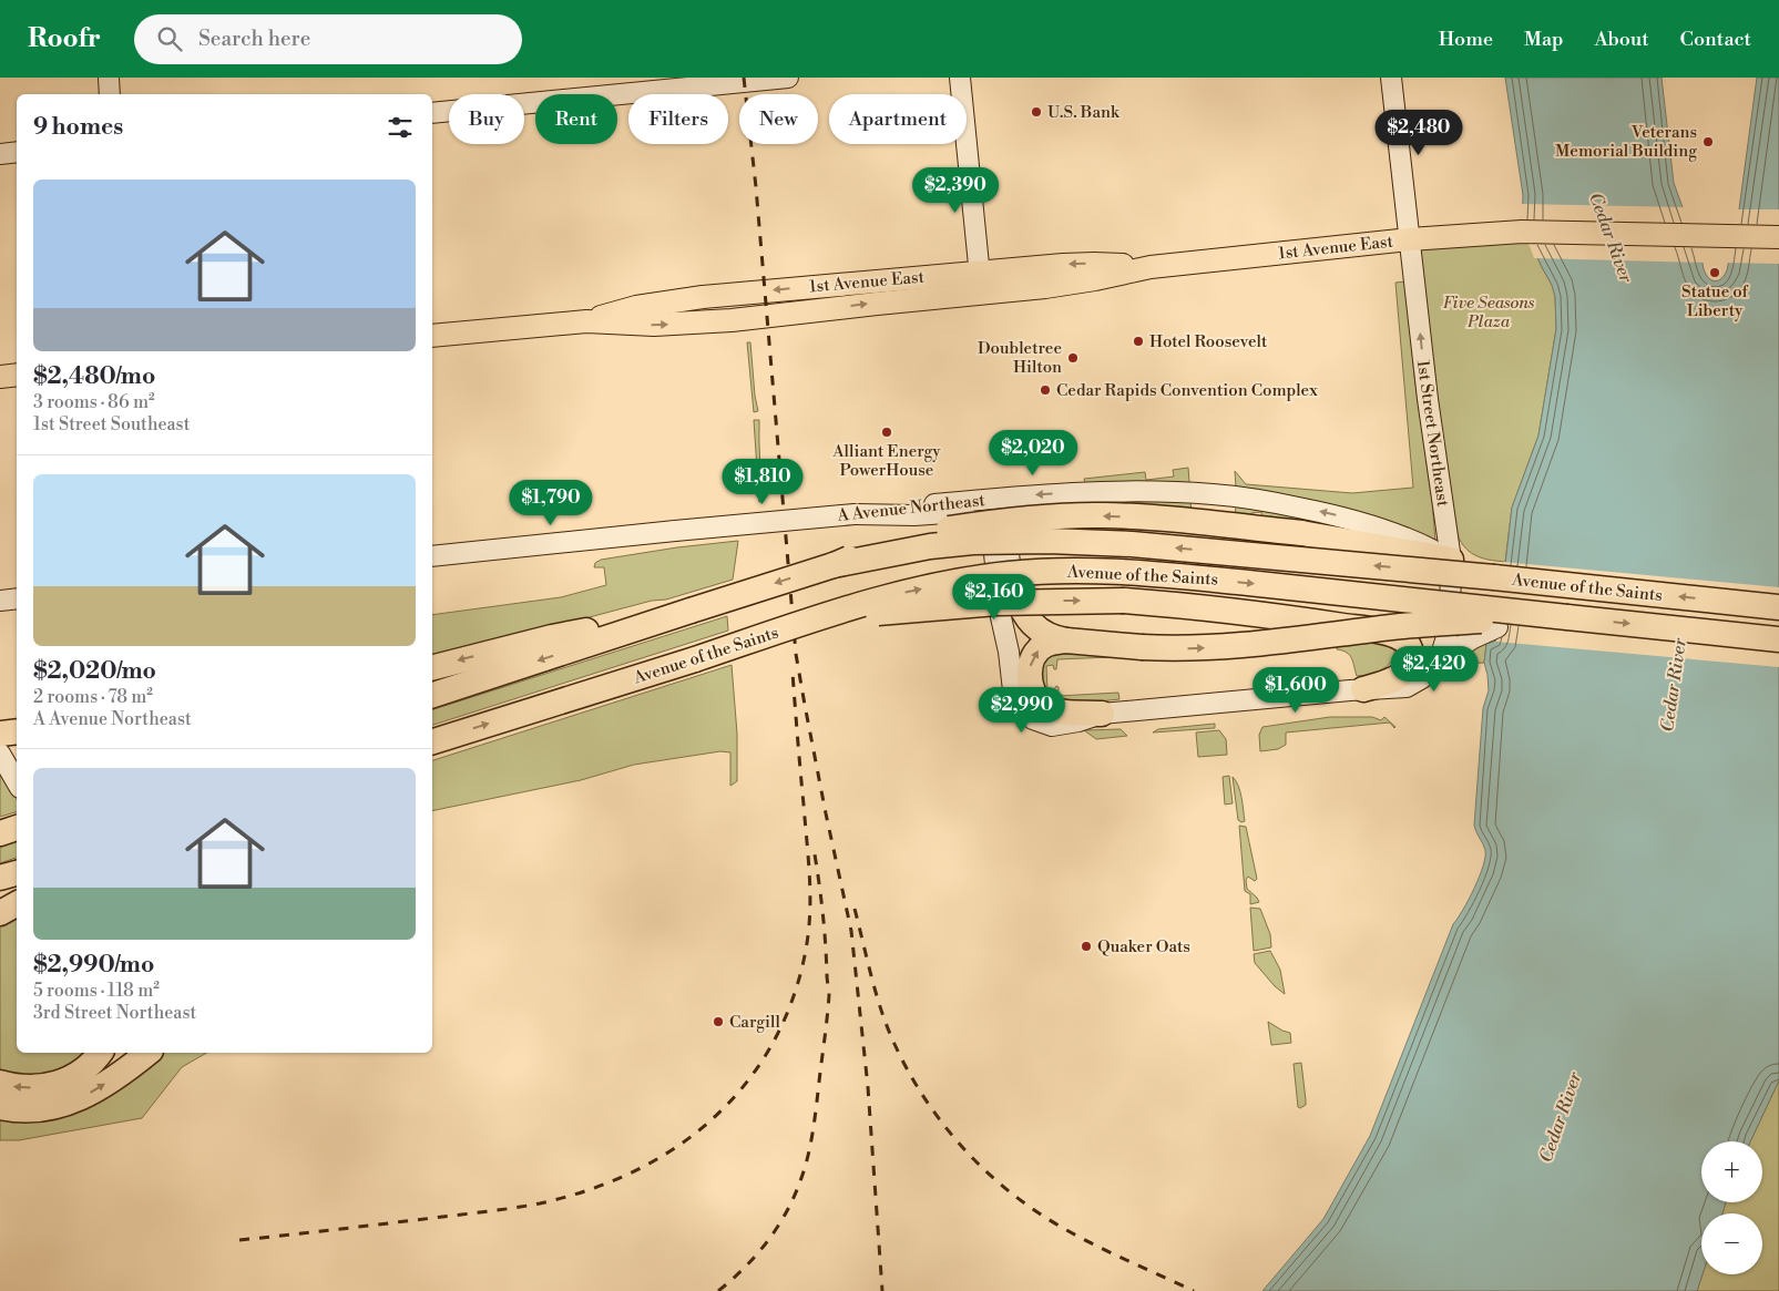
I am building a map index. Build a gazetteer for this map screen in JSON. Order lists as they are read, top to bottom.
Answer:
{
  "streets": {
    "highway": ["Avenue of the Saints"],
    "main road": ["1st Avenue East"],
    "street": ["1st Street Northeast", "A Avenue Northeast"]
  },
  "crossings": [
    ["1st Avenue East", "1st Street Northeast"],
    ["1st Street Northeast", "A Avenue Northeast"]
  ],
  "one_way": ["1st Street Northeast", "A Avenue Northeast"],
  "water": ["Cedar River"],
  "parks": ["Five Seasons Plaza"],
  "places": [
    "U.S. Bank",
    "Veterans Memorial Building",
    "Statue of Liberty",
    "Hotel Roosevelt",
    "Doubletree Hilton",
    "Cedar Rapids Convention Complex",
    "Alliant Energy PowerHouse",
    "Quaker Oats",
    "Cargill"
  ],
  "page": {
    "header": "Roofr",
    "search": "Search here",
    "nav": [
      "Home",
      "Map",
      "About",
      "Contact"
    ],
    "chip": [
      "Buy",
      "Rent",
      "Filters",
      "New",
      "Apartment"
    ],
    "heading": "9 homes",
    "price": [
      "$2,480",
      "$2,390",
      "$2,020",
      "$1,810",
      "$1,790",
      "$2,160",
      "$2,420",
      "$1,600",
      "$2,990"
    ],
    "list": [
      {
        "name": "$2,480/mo",
        "note": "3 rooms · 86 m² · 1st Street Southeast"
      },
      {
        "name": "$2,020/mo",
        "note": "2 rooms · 78 m² · A Avenue Northeast"
      },
      {
        "name": "$2,990/mo",
        "note": "5 rooms · 118 m² · 3rd Street Northeast"
      }
    ],
    "map_buttons": ["+", "−"]
  }
}
